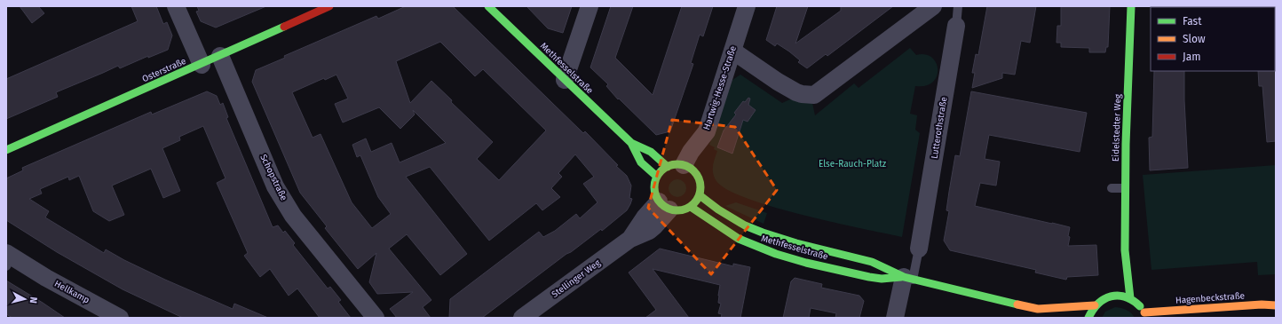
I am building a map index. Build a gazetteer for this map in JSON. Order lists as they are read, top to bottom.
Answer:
{
  "streets": {
    "street": [
      "Methfesselstraße",
      "Osterstraße",
      "Hartwig-Hesse-Straße",
      "Lutterothstraße",
      "Eidelstedter Weg",
      "Schopstraße",
      "Stellinger Weg",
      "Hellkamp",
      "Hagenbeckstraße"
    ]
  },
  "crossings": [
    ["Methfesselstraße", "Hartwig-Hesse-Straße"],
    ["Methfesselstraße", "Stellinger Weg"],
    ["Osterstraße", "Schopstraße"],
    ["Hartwig-Hesse-Straße", "Stellinger Weg"]
  ],
  "parks": ["Else-Rauch-Platz"],
  "legend": ["Fast", "Slow", "Jam"],
  "north": "right"
}
